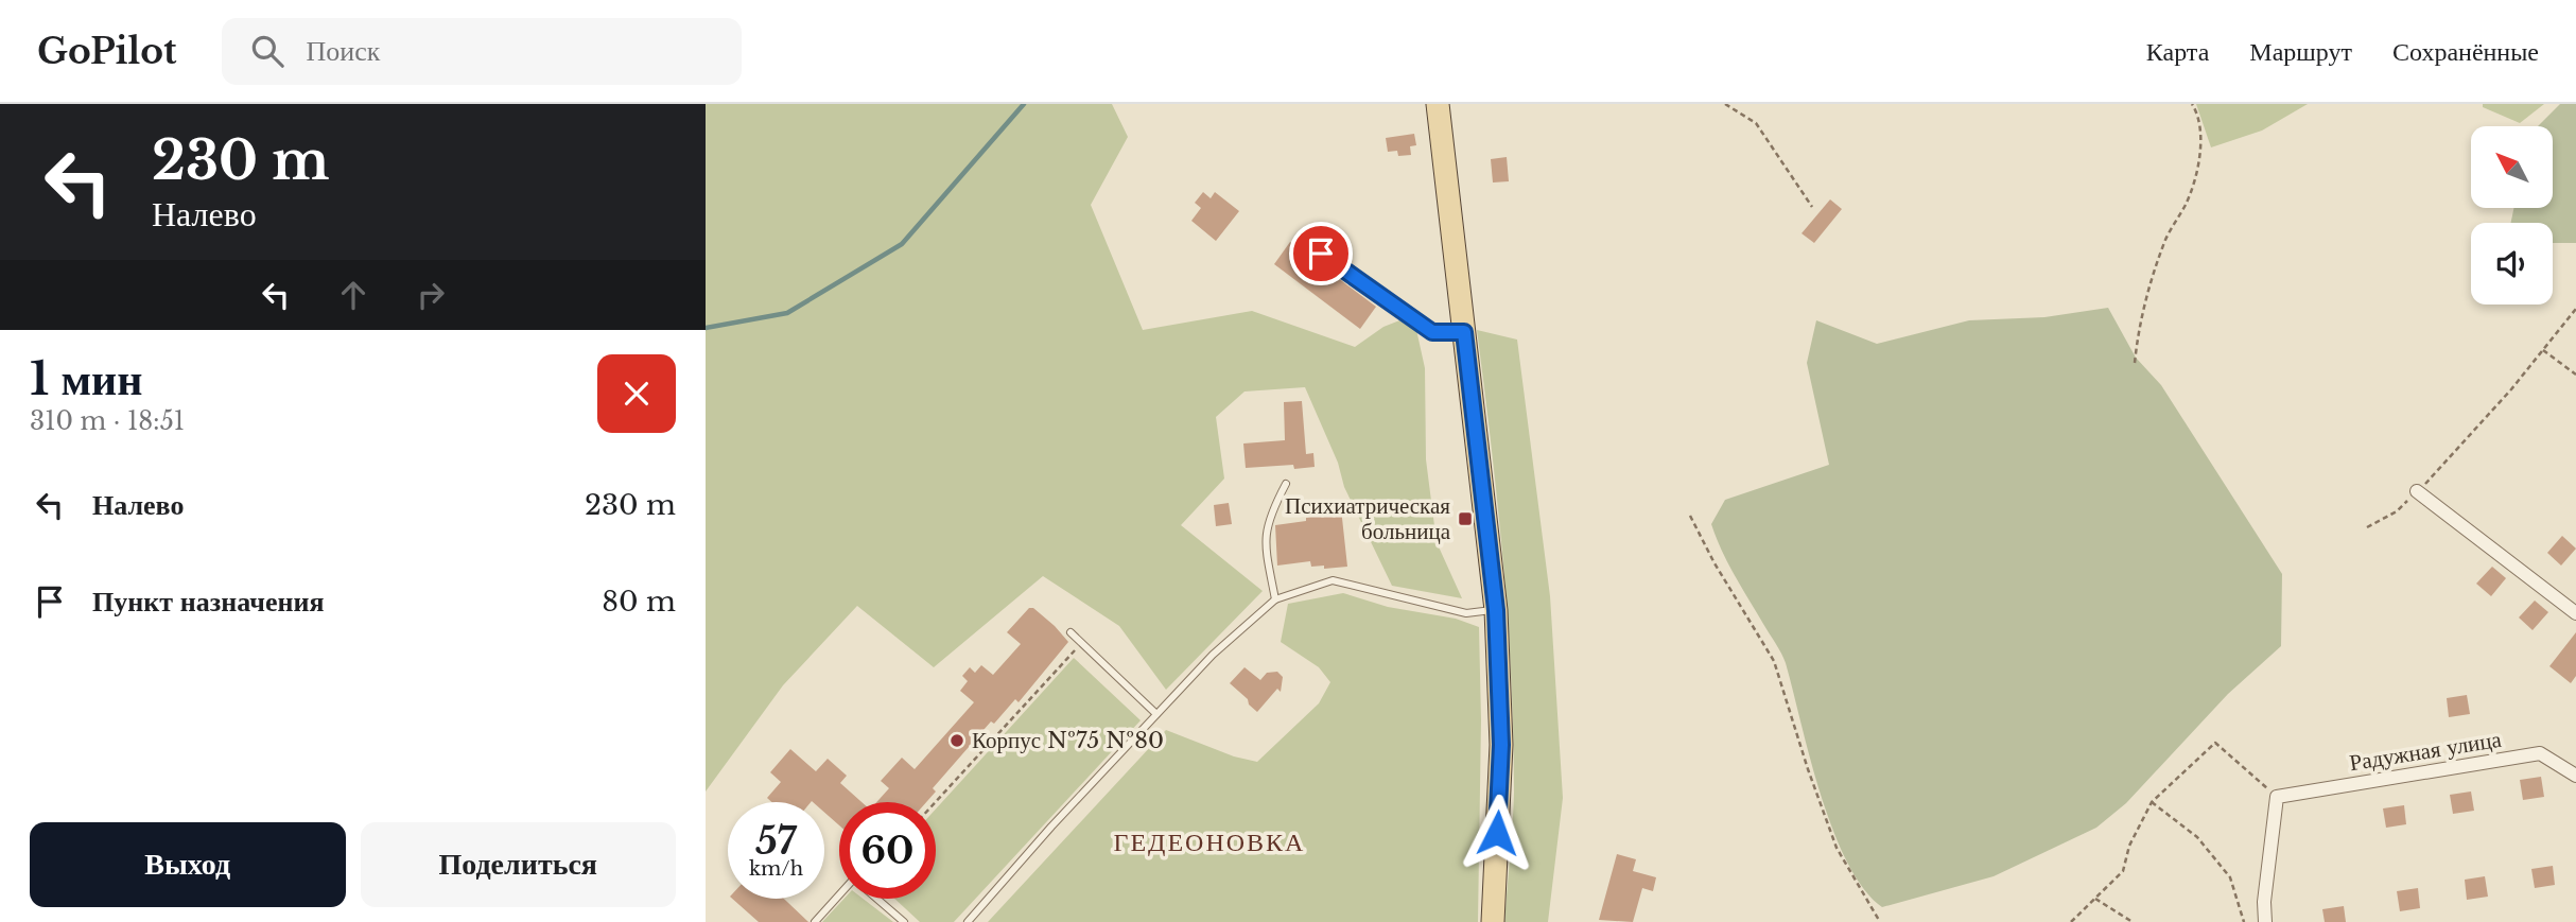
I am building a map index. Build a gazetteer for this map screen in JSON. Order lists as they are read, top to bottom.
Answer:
{
  "streets": {
    "street": ["Радужная улица"]
  },
  "districts": ["ГЕДЕОНОВКА"],
  "places": {
    "transit": ["Психиатрическая больница"],
    "other": ["Корпус №75 №80"]
  },
  "north": "top left",
  "page": {
    "header": "GoPilot",
    "search": "Поиск",
    "nav": ["Карта", "Маршрут", "Сохранённые"],
    "turn": ["230 m", "Налево"],
    "heading": ["1 мин", "310 m · 18:51"],
    "list": [
      {
        "name": "Налево",
        "value": "230 m"
      },
      {
        "name": "Пункт назначения",
        "value": "80 m"
      }
    ],
    "speed": "57 km/h",
    "limit": "60",
    "buttons": ["Выход", "Поделиться"]
  }
}
